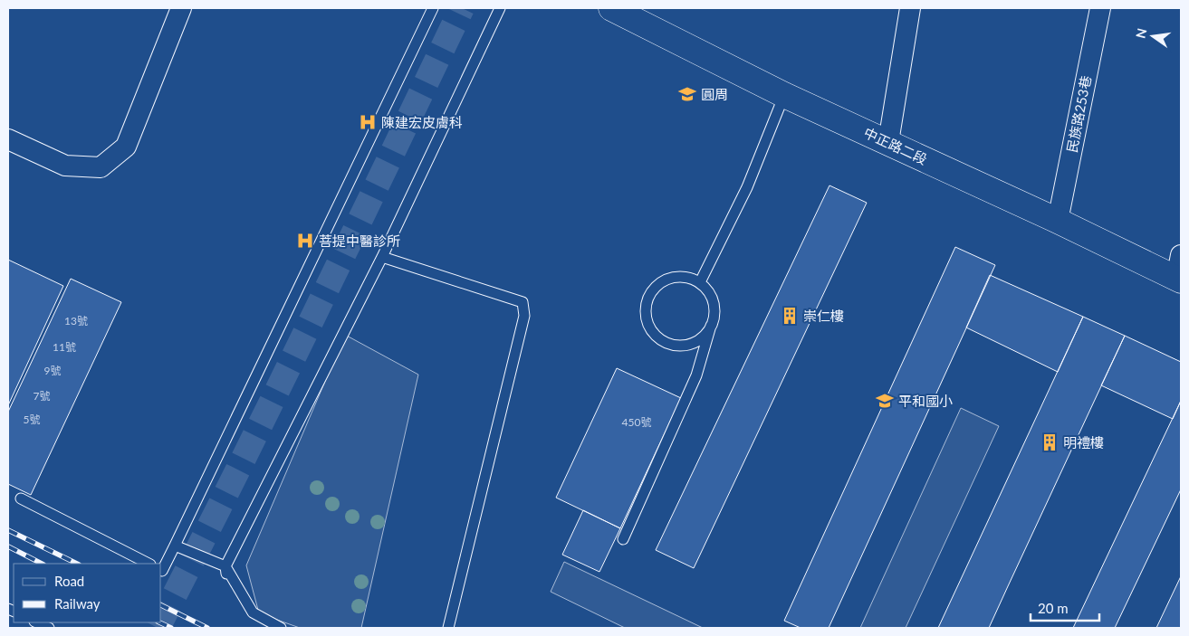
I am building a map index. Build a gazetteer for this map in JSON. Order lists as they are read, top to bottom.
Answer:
{
  "streets": {
    "street": ["民族路253巷", "中正路二段"]
  },
  "crossings": [
    ["民族路253巷", "中正路二段"]
  ],
  "places": {
    "school or university": ["圓周", "平和國小"],
    "hospital": ["陳建宏皮膚科", "菩提中醫診所"],
    "building": ["崇仁樓", "明禮樓"]
  },
  "house_numbers": [
    "13號",
    "11號",
    "9號",
    "7號",
    "5號",
    "450號"
  ],
  "legend": ["Road", "Railway"],
  "scale_bar": "20 m",
  "north": "left"
}
